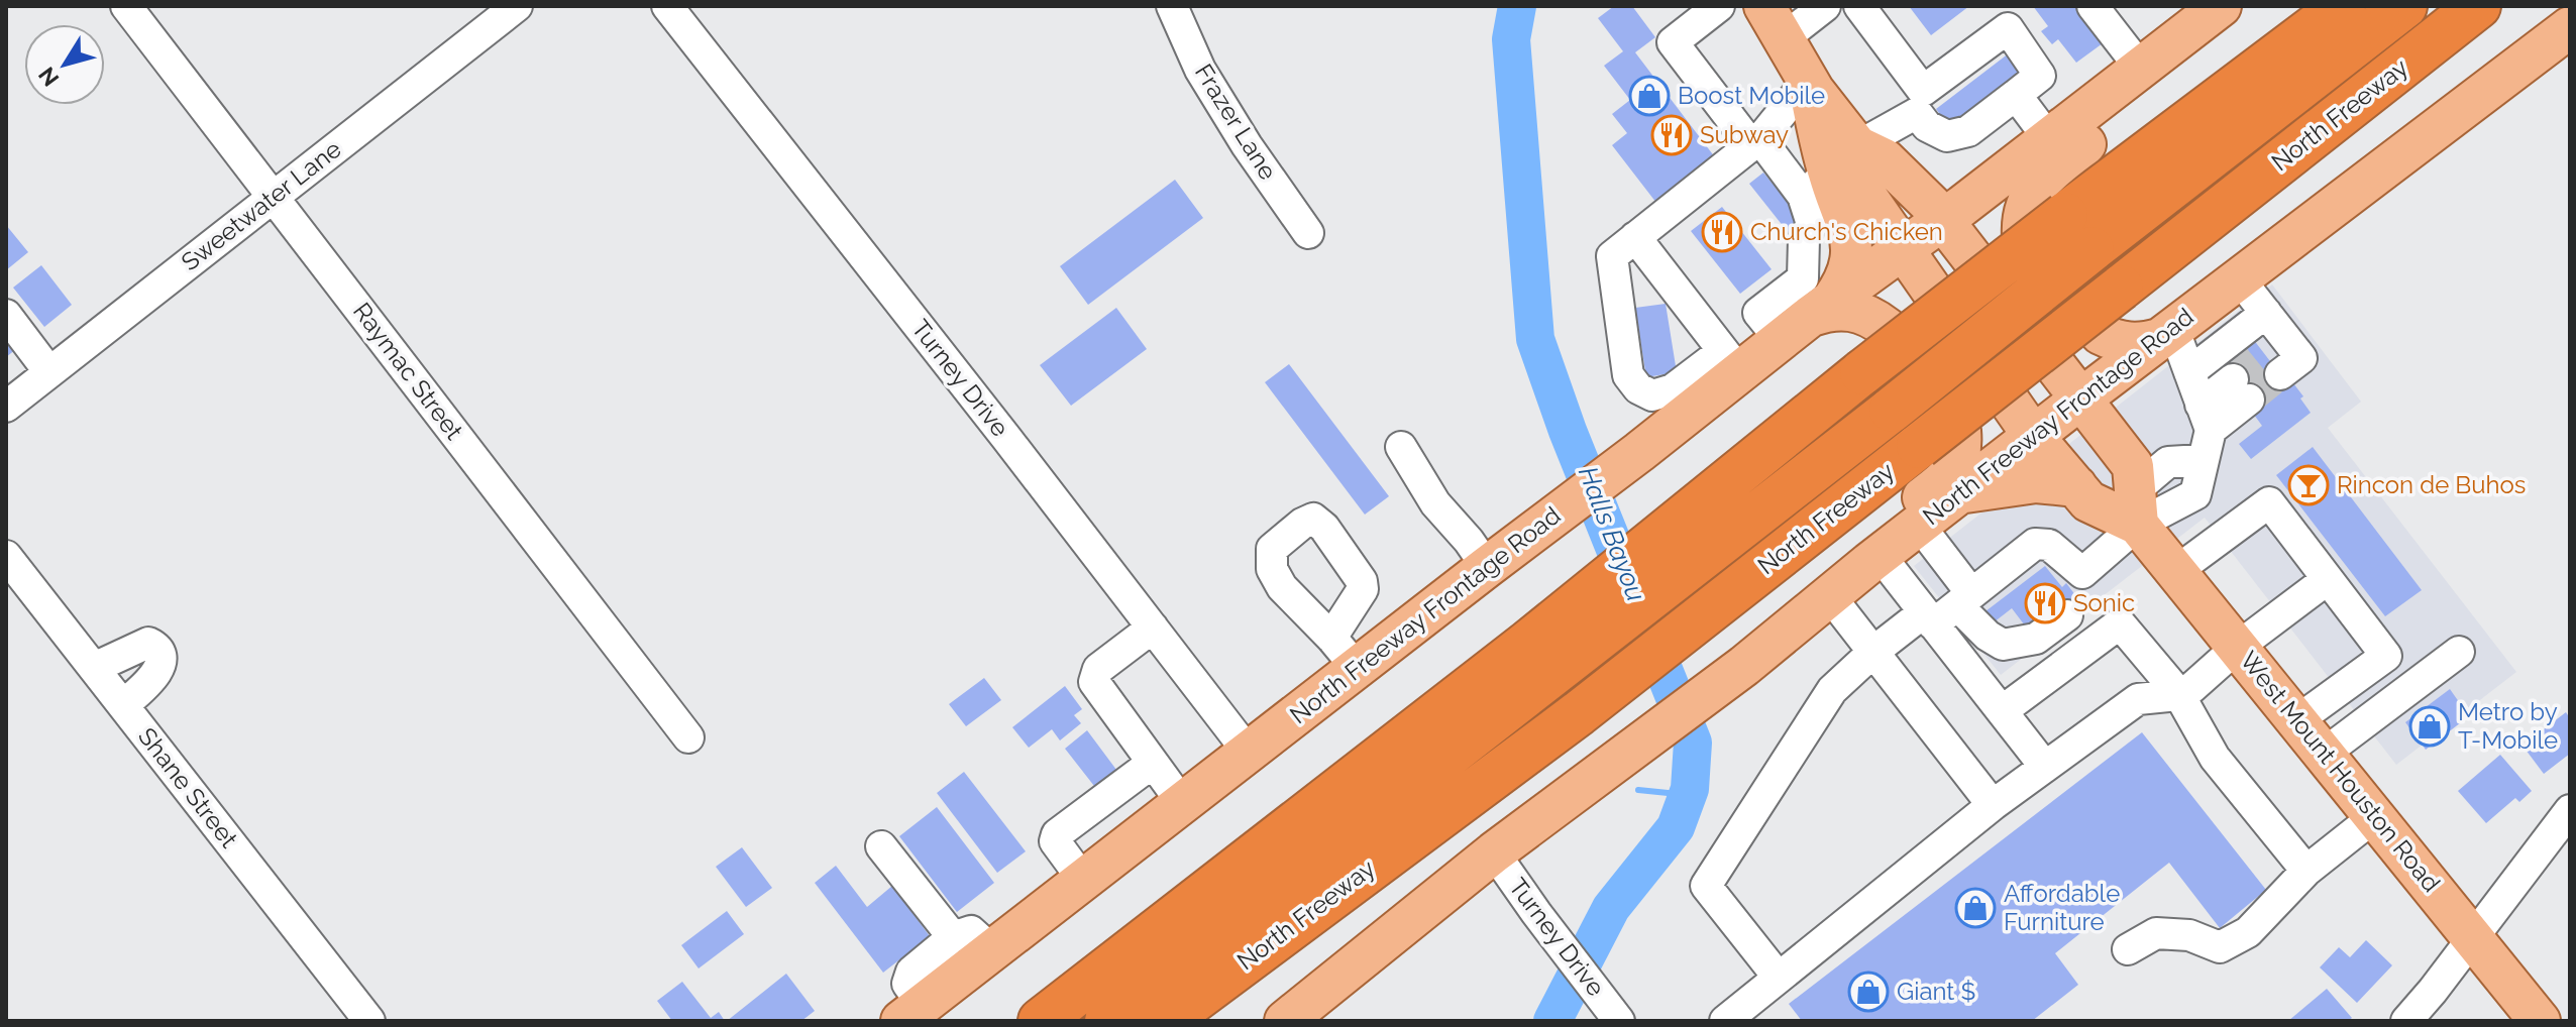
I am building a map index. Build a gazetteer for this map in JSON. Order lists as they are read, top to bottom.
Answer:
{
  "streets": {
    "highway": ["North Freeway"],
    "main road": ["North Freeway Frontage Road", "West Mount Houston Road"],
    "street": [
      "Frazer Lane",
      "Sweetwater Lane",
      "Raymac Street",
      "Turney Drive",
      "Shane Street"
    ]
  },
  "crossings": [
    ["Sweetwater Lane", "Raymac Street"],
    ["Turney Drive", "North Freeway Frontage Road"],
    ["North Freeway Frontage Road", "West Mount Houston Road"]
  ],
  "water": ["Halls Bayou"],
  "places": {
    "shop": [
      "Boost Mobile",
      "Metro by T-Mobile",
      "Affordable Furniture",
      "Giant $"
    ],
    "restaurant": ["Subway", "Church's Chicken", "Sonic"],
    "bar": ["Rincon de Buhos"]
  },
  "north": "bottom left"
}
